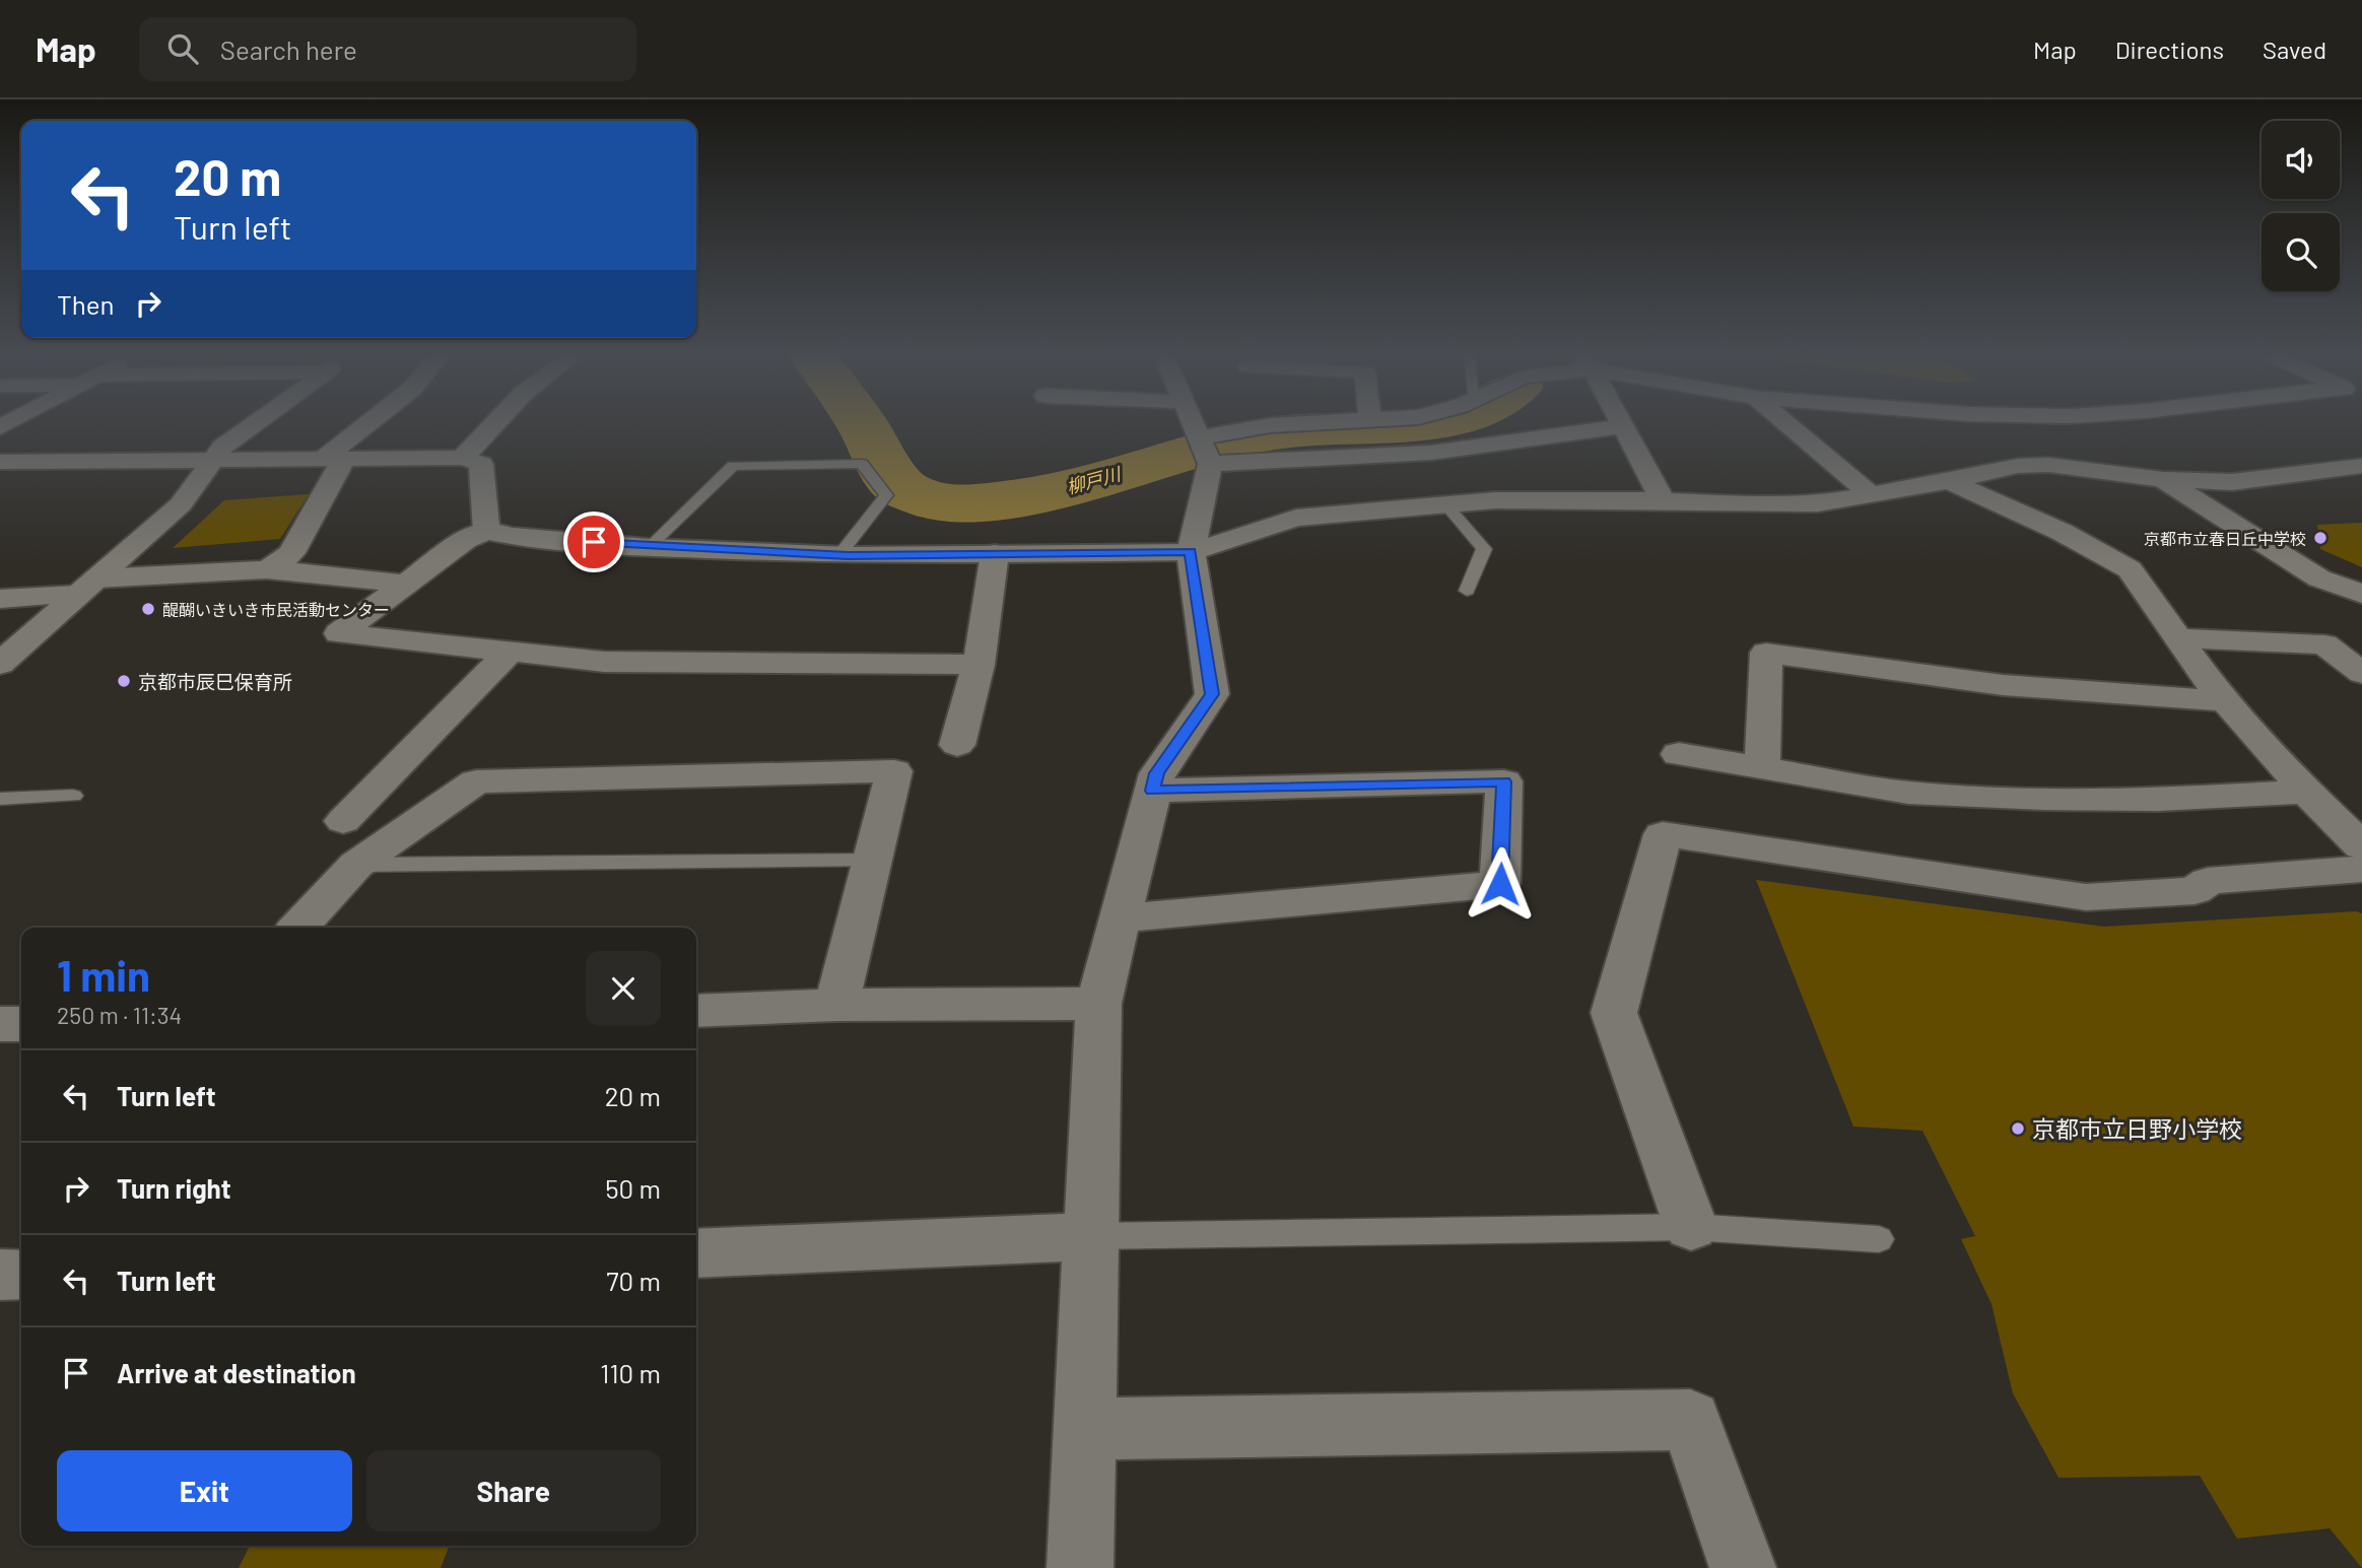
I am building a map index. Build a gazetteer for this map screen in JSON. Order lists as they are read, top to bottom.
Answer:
{
  "water": ["柳戸川"],
  "places": [
    "京都市立春日丘中学校",
    "醍醐いきいき市民活動センター",
    "京都市辰巳保育所",
    "京都市立日野小学校"
  ],
  "page": {
    "header": "Map",
    "search": "Search here",
    "nav": ["Map", "Directions", "Saved"],
    "turn": ["20 m", "Turn left"],
    "then": "Then",
    "heading": ["1 min", "250 m · 11:34"],
    "list": [
      {
        "name": "Turn left",
        "value": "20 m"
      },
      {
        "name": "Turn right",
        "value": "50 m"
      },
      {
        "name": "Turn left",
        "value": "70 m"
      },
      {
        "name": "Arrive at destination",
        "value": "110 m"
      }
    ],
    "buttons": ["Exit", "Share"]
  }
}
